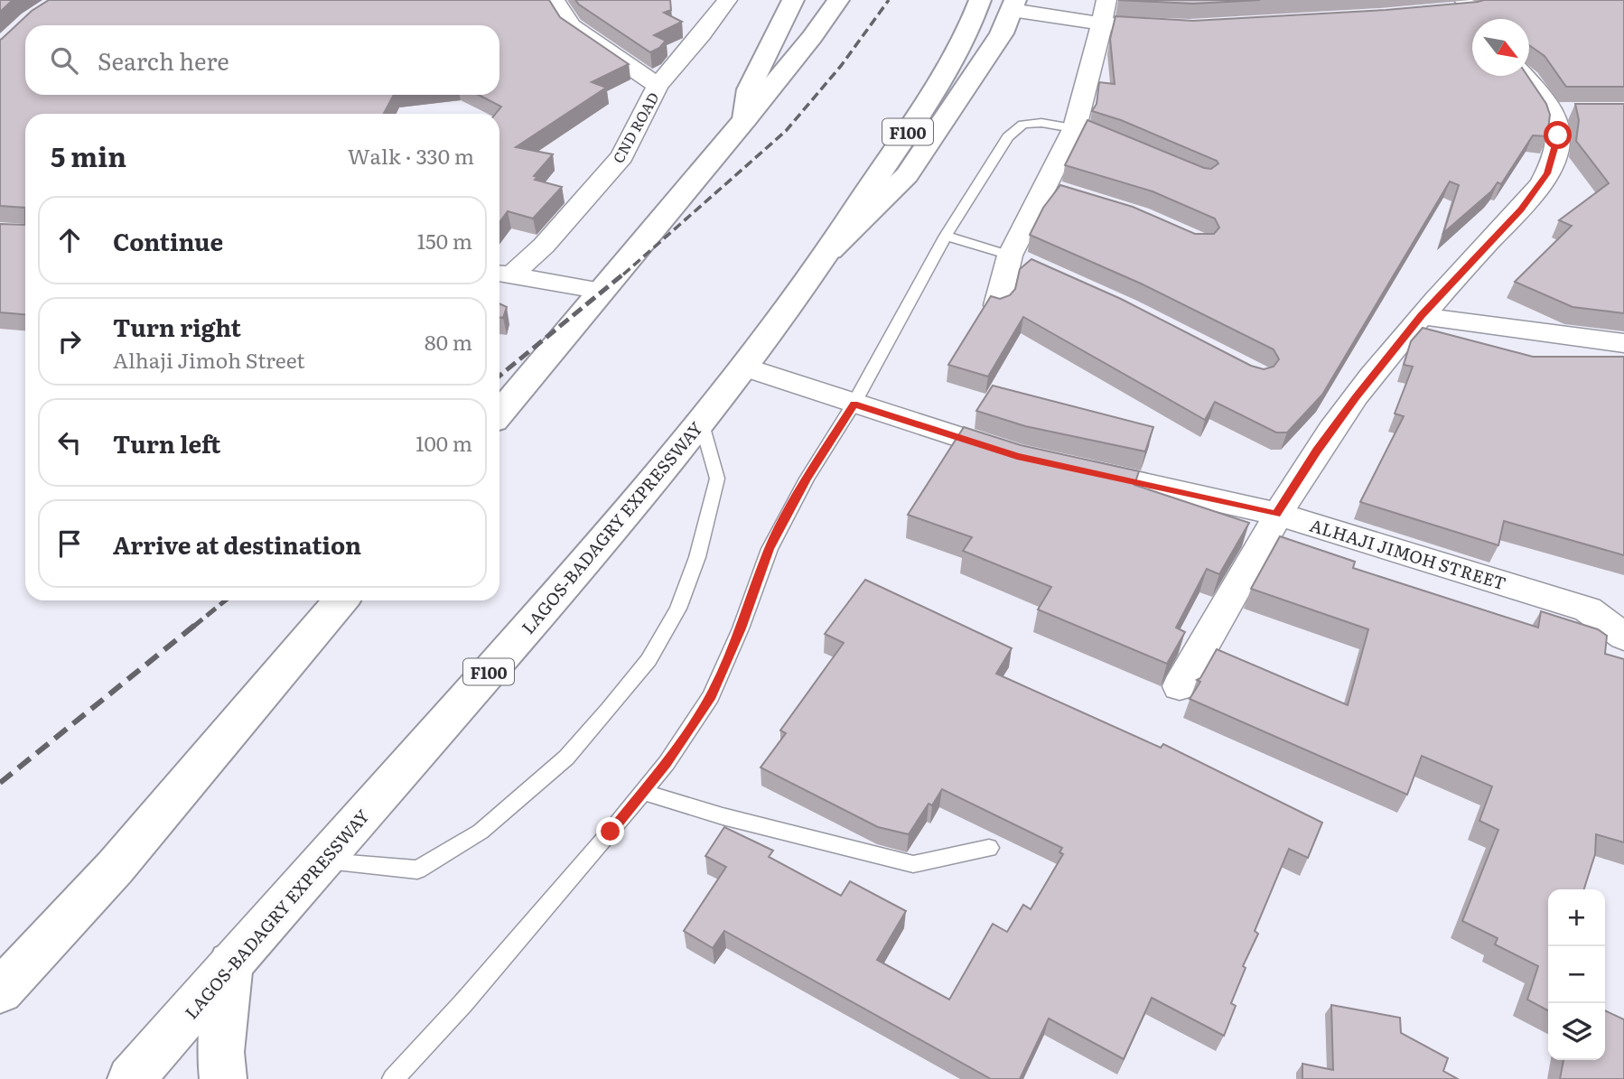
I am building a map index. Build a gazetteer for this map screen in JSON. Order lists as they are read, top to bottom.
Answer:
{
  "streets": {
    "main road": ["F100", "LAGOS-BADAGRY EXPRESSWAY"],
    "street": ["CND ROAD", "ALHAJI JIMOH STREET"]
  },
  "north": "bottom right",
  "page": {
    "search": "Search here",
    "heading": ["5 min", "Walk · 330 m"],
    "list": [
      ["Continue", "150 m"],
      ["Turn right", "Alhaji Jimoh Street", "80 m"],
      ["Turn left", "100 m"],
      "Arrive at destination"
    ],
    "map_buttons": ["+", "−"]
  }
}
